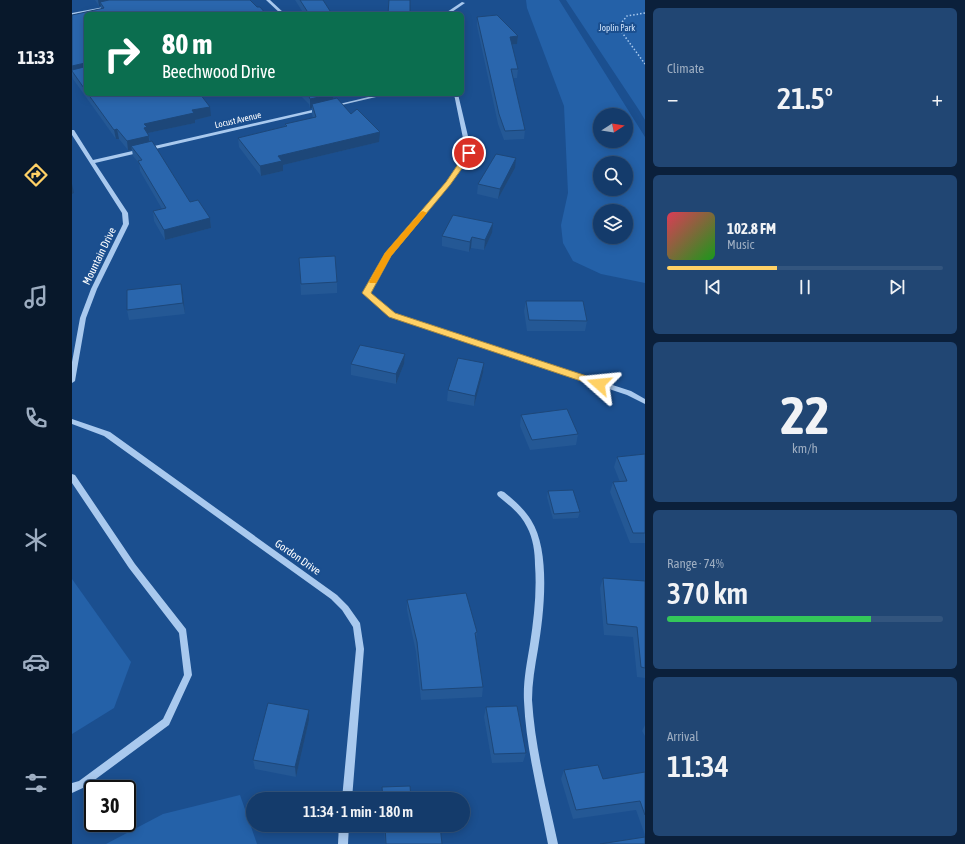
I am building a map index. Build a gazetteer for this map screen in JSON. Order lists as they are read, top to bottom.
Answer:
{
  "streets": {
    "street": ["Locust Avenue", "Mountain Drive", "Gordon Drive"]
  },
  "crossings": [
    ["Locust Avenue", "Mountain Drive"]
  ],
  "parks": ["Joplin Park"],
  "north": "right",
  "page": {
    "tabs": "11:33",
    "tile": [
      "Climate",
      ["22", "km/h"],
      ["Range · 74%", "370 km"],
      ["Arrival", "11:34"]
    ],
    "turn": ["80 m", "Beechwood Drive"],
    "heat": ["−", "21.5°", "+"],
    "song": ["102.8 FM", "Music"],
    "limit": "30",
    "trip": "11:34 · 1 min · 180 m"
  }
}
